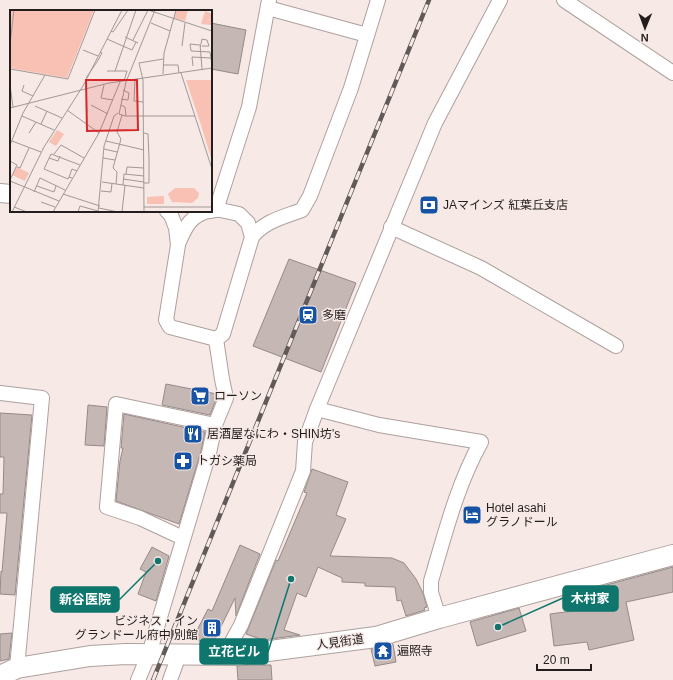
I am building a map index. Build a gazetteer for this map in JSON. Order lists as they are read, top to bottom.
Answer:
{
  "streets": {
    "main road": ["人見街道"]
  },
  "places": {
    "bank": ["JAマインズ 紅葉丘支店"],
    "station": ["多磨"],
    "supermarket": ["ローソン"],
    "restaurant": ["居酒屋なにわ・SHIN坊’s"],
    "pharmacy": ["トガシ薬局"],
    "hotel": ["Hotel asahi グラノドール"],
    "other": ["新谷医院", "立花ビル", "木村家"],
    "building": ["ビジネス・イン グランドール府中 別館"],
    "temple": ["遍照寺"]
  },
  "scale_bar": "20 m",
  "north": "bottom"
}
